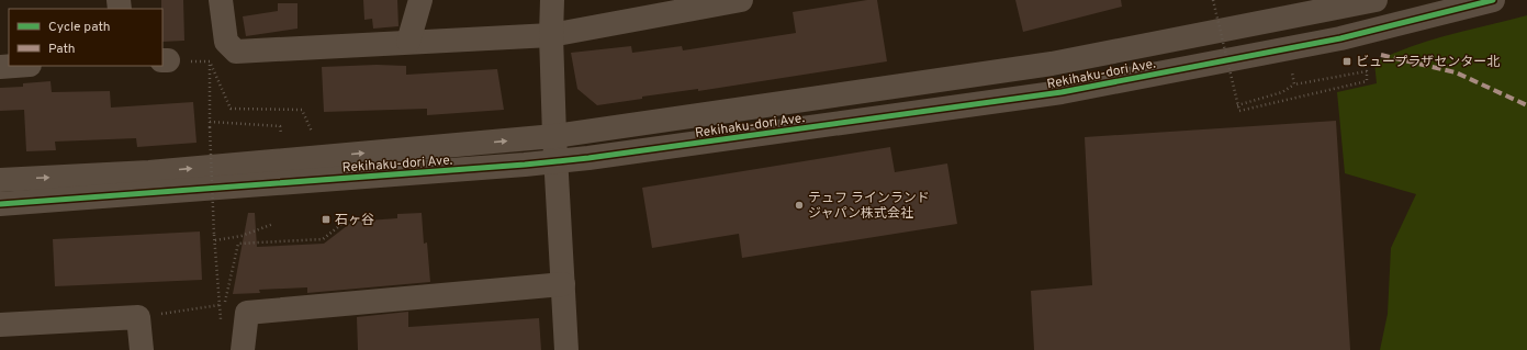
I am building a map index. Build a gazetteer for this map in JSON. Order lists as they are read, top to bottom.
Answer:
{
  "streets": {
    "street": ["Rekihaku-dori Ave."]
  },
  "places": {
    "transit": ["ビュープラザセンター北", "石ヶ谷"],
    "other": ["テュフ ラインランド ジャパン株式会社"]
  },
  "legend": ["Cycle path", "Path"]
}
